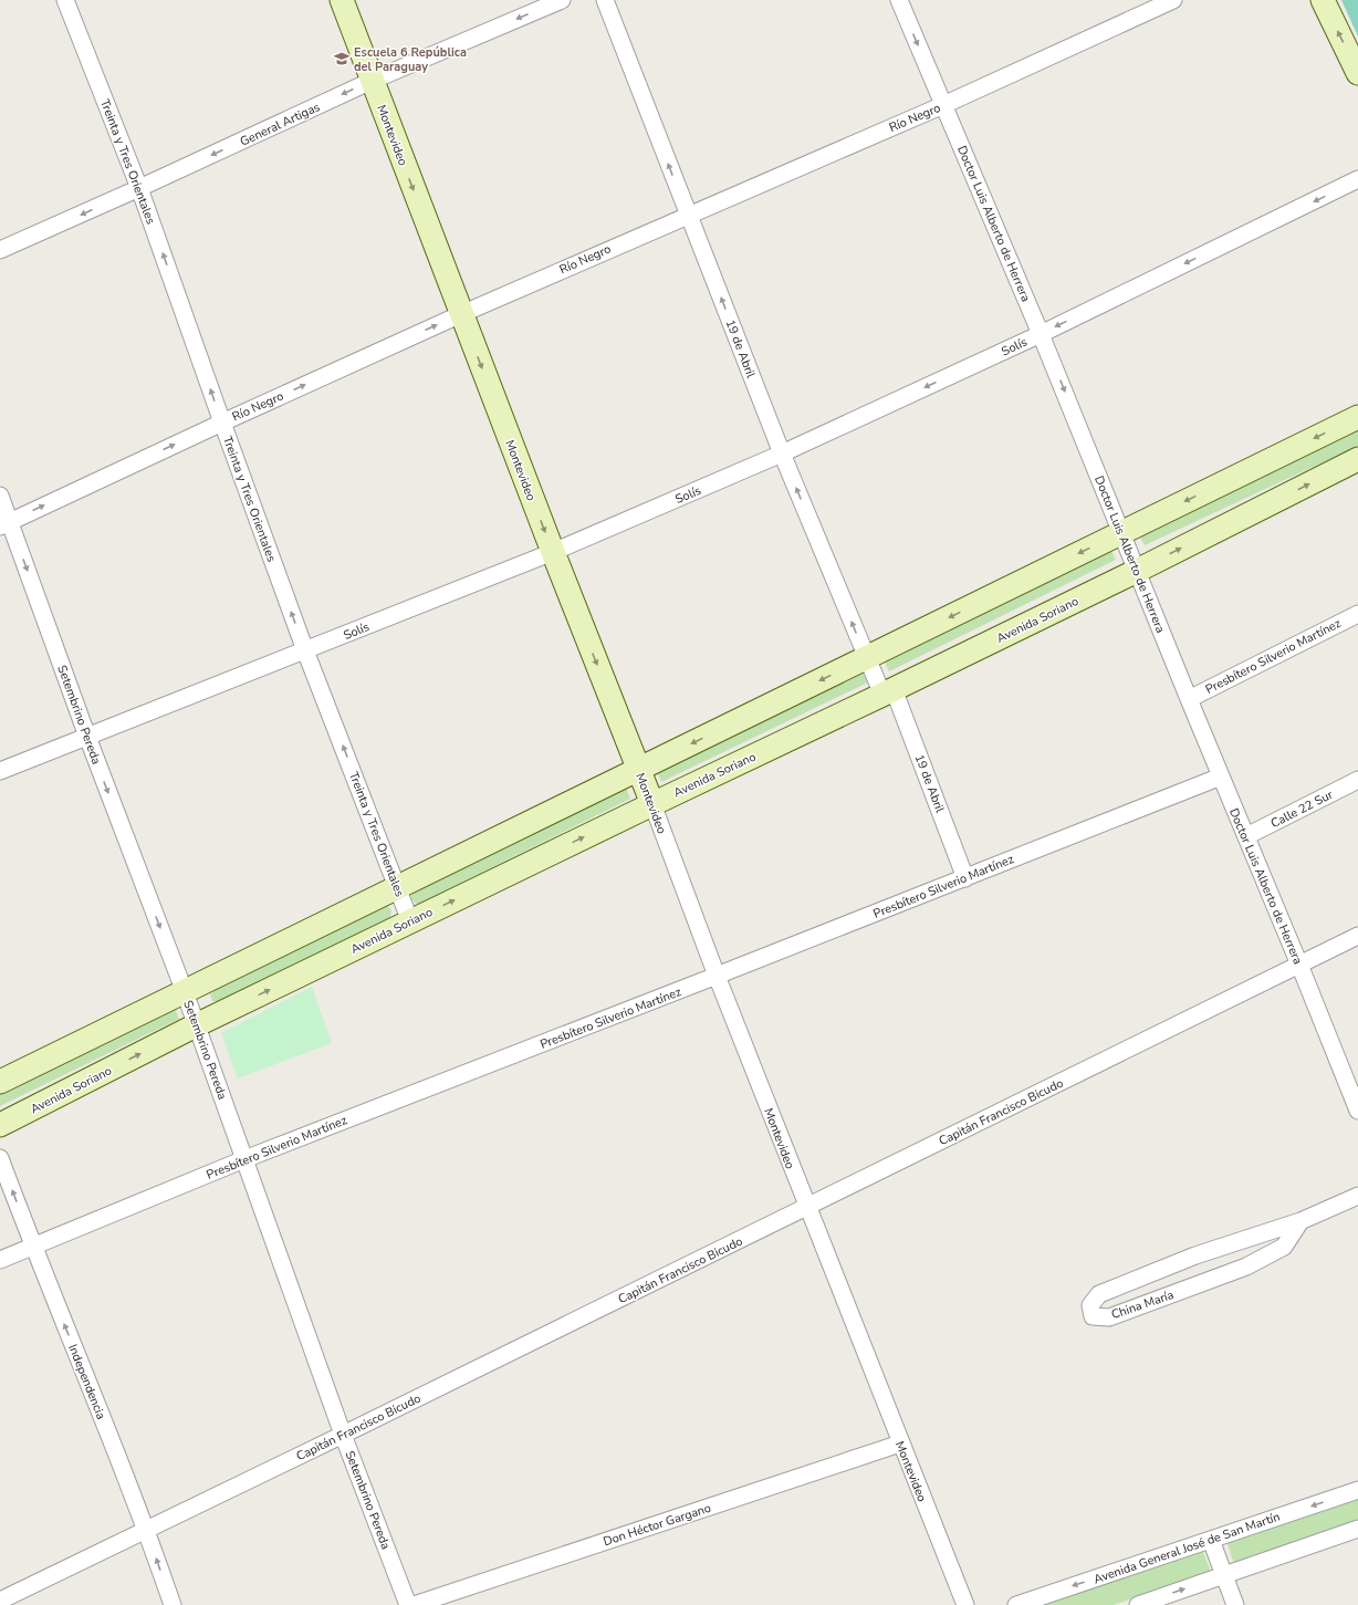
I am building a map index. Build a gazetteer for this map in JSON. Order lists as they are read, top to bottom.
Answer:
{
  "streets": {
    "street": [
      "Río Negro",
      "General Artigas",
      "Montevideo",
      "Treinta y Tres Orientales",
      "Doctor Luis Alberto de Herrera",
      "Solís",
      "19 de Abril",
      "Avenida Soriano",
      "Presbítero Silverio Martínez",
      "Setembrino Pereda",
      "Calle 22 Sur",
      "Capitán Francisco Bicudo",
      "China María",
      "Independencia",
      "Don Héctor Gargano",
      "Avenida General José de San Martín"
    ]
  },
  "crossings": [
    ["Río Negro", "Montevideo"],
    ["Río Negro", "Treinta y Tres Orientales"],
    ["Río Negro", "Doctor Luis Alberto de Herrera"],
    ["Río Negro", "19 de Abril"],
    ["Río Negro", "Setembrino Pereda"],
    ["General Artigas", "Montevideo"],
    ["General Artigas", "Treinta y Tres Orientales"],
    ["Montevideo", "Solís"],
    ["Montevideo", "Avenida Soriano"],
    ["Montevideo", "Presbítero Silverio Martínez"],
    ["Montevideo", "Capitán Francisco Bicudo"],
    ["Montevideo", "Don Héctor Gargano"],
    ["Treinta y Tres Orientales", "Solís"],
    ["Treinta y Tres Orientales", "Avenida Soriano"],
    ["Doctor Luis Alberto de Herrera", "Solís"],
    ["Doctor Luis Alberto de Herrera", "Avenida Soriano"],
    ["Doctor Luis Alberto de Herrera", "Presbítero Silverio Martínez"],
    ["Doctor Luis Alberto de Herrera", "Calle 22 Sur"],
    ["Doctor Luis Alberto de Herrera", "Capitán Francisco Bicudo"],
    ["Solís", "19 de Abril"],
    ["Solís", "Setembrino Pereda"],
    ["19 de Abril", "Avenida Soriano"],
    ["19 de Abril", "Presbítero Silverio Martínez"],
    ["Avenida Soriano", "Setembrino Pereda"],
    ["Presbítero Silverio Martínez", "Setembrino Pereda"],
    ["Presbítero Silverio Martínez", "Independencia"],
    ["Setembrino Pereda", "Capitán Francisco Bicudo"],
    ["Capitán Francisco Bicudo", "Independencia"]
  ],
  "one_way": [
    "Río Negro",
    "General Artigas",
    "Montevideo",
    "Treinta y Tres Orientales",
    "Solís",
    "19 de Abril",
    "Setembrino Pereda",
    "Independencia"
  ],
  "places": {
    "school or university": ["Escuela 6 República del Paraguay"]
  }
}
